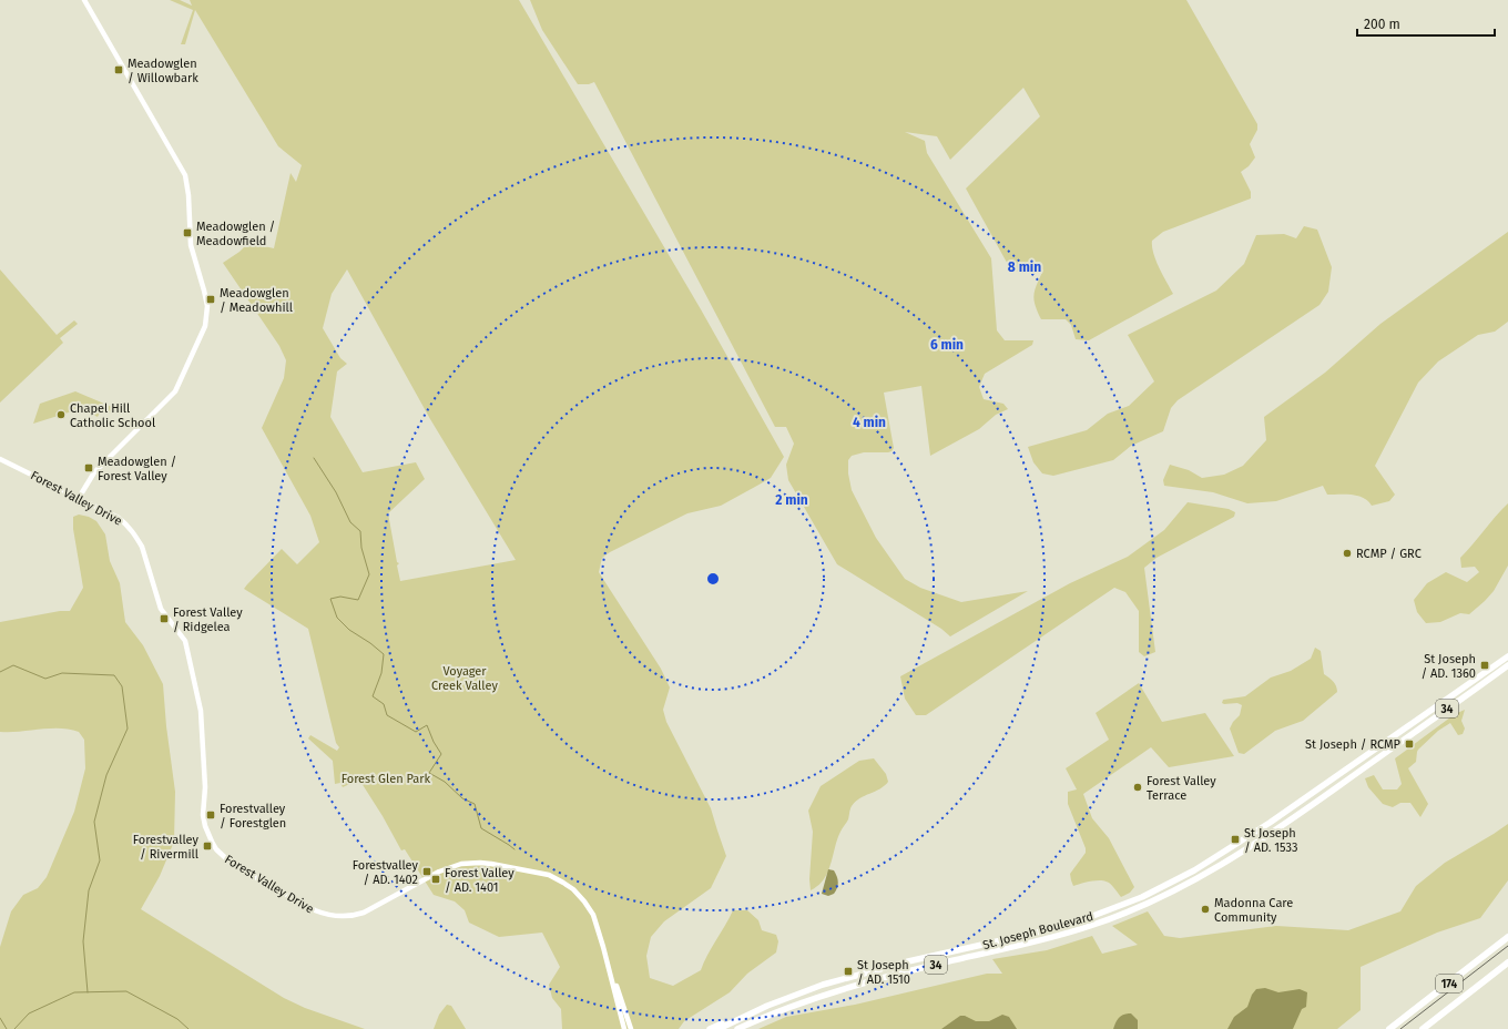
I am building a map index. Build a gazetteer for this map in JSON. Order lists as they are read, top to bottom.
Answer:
{
  "streets": {
    "highway": ["174"],
    "main road": ["34", "St. Joseph Boulevard"],
    "street": ["Forest Valley Drive"]
  },
  "parks": ["Voyager Creek Valley", "Forest Glen Park"],
  "places": {
    "transit": [
      "Meadowglen / Willowbark",
      "Meadowglen / Meadowfield",
      "Meadowglen / Meadowhill",
      "Meadowglen / Forest Valley",
      "Forest Valley / Ridgelea",
      "St Joseph / AD. 1360",
      "St Joseph / RCMP",
      "Forestvalley / Forestglen",
      "St Joseph / AD. 1533",
      "Forestvalley / Rivermill",
      "Forestvalley / AD. 1402",
      "Forest Valley / AD. 1401",
      "St Joseph / AD. 1510"
    ],
    "other": [
      "Chapel Hill Catholic School",
      "RCMP / GRC",
      "Forest Valley Terrace",
      "Madonna Care Community"
    ]
  },
  "scale_bar": "200 m",
  "rings": [
    "8 min",
    "6 min",
    "4 min",
    "2 min"
  ]
}
